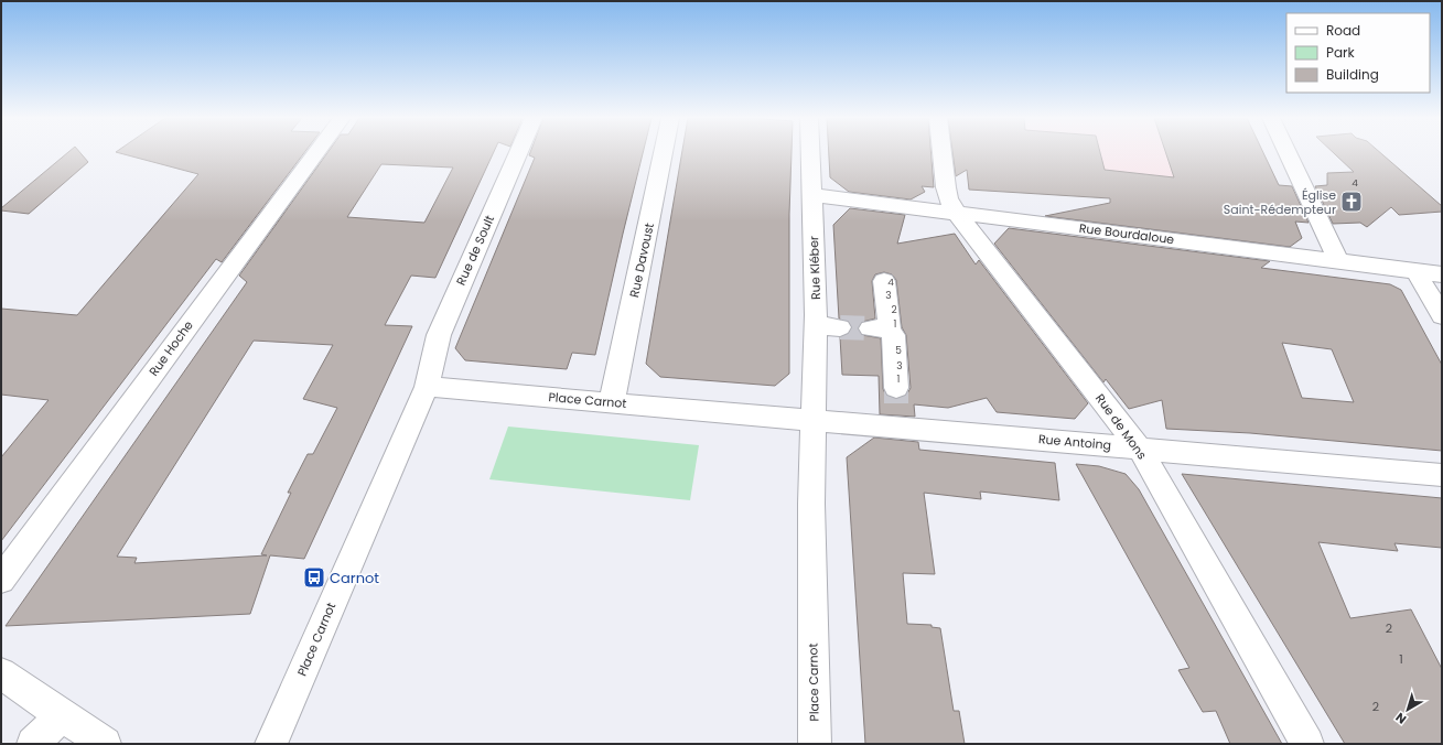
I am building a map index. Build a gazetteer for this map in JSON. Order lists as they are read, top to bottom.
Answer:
{
  "streets": {
    "street": [
      "Rue Bourdaloue",
      "Rue de Soult",
      "Rue Davoust",
      "Rue Kléber",
      "Rue Hoche",
      "Place Carnot",
      "Rue de Mons",
      "Rue Antoing"
    ]
  },
  "crossings": [
    ["Rue Bourdaloue", "Rue Kléber"],
    ["Rue Bourdaloue", "Rue de Mons"],
    ["Rue de Soult", "Place Carnot"],
    ["Rue Davoust", "Place Carnot"],
    ["Rue Kléber", "Place Carnot"],
    ["Rue Kléber", "Rue Antoing"],
    ["Place Carnot", "Rue Antoing"],
    ["Rue de Mons", "Rue Antoing"]
  ],
  "places": {
    "church": ["Église Saint-Rédempteur"],
    "bus stop": ["Carnot"]
  },
  "house_numbers": [
    "4",
    "4",
    "3",
    "2",
    "1",
    "5",
    "3",
    "1",
    "2",
    "1",
    "2"
  ],
  "legend": ["Road", "Park", "Building"],
  "north": "bottom left"
}
